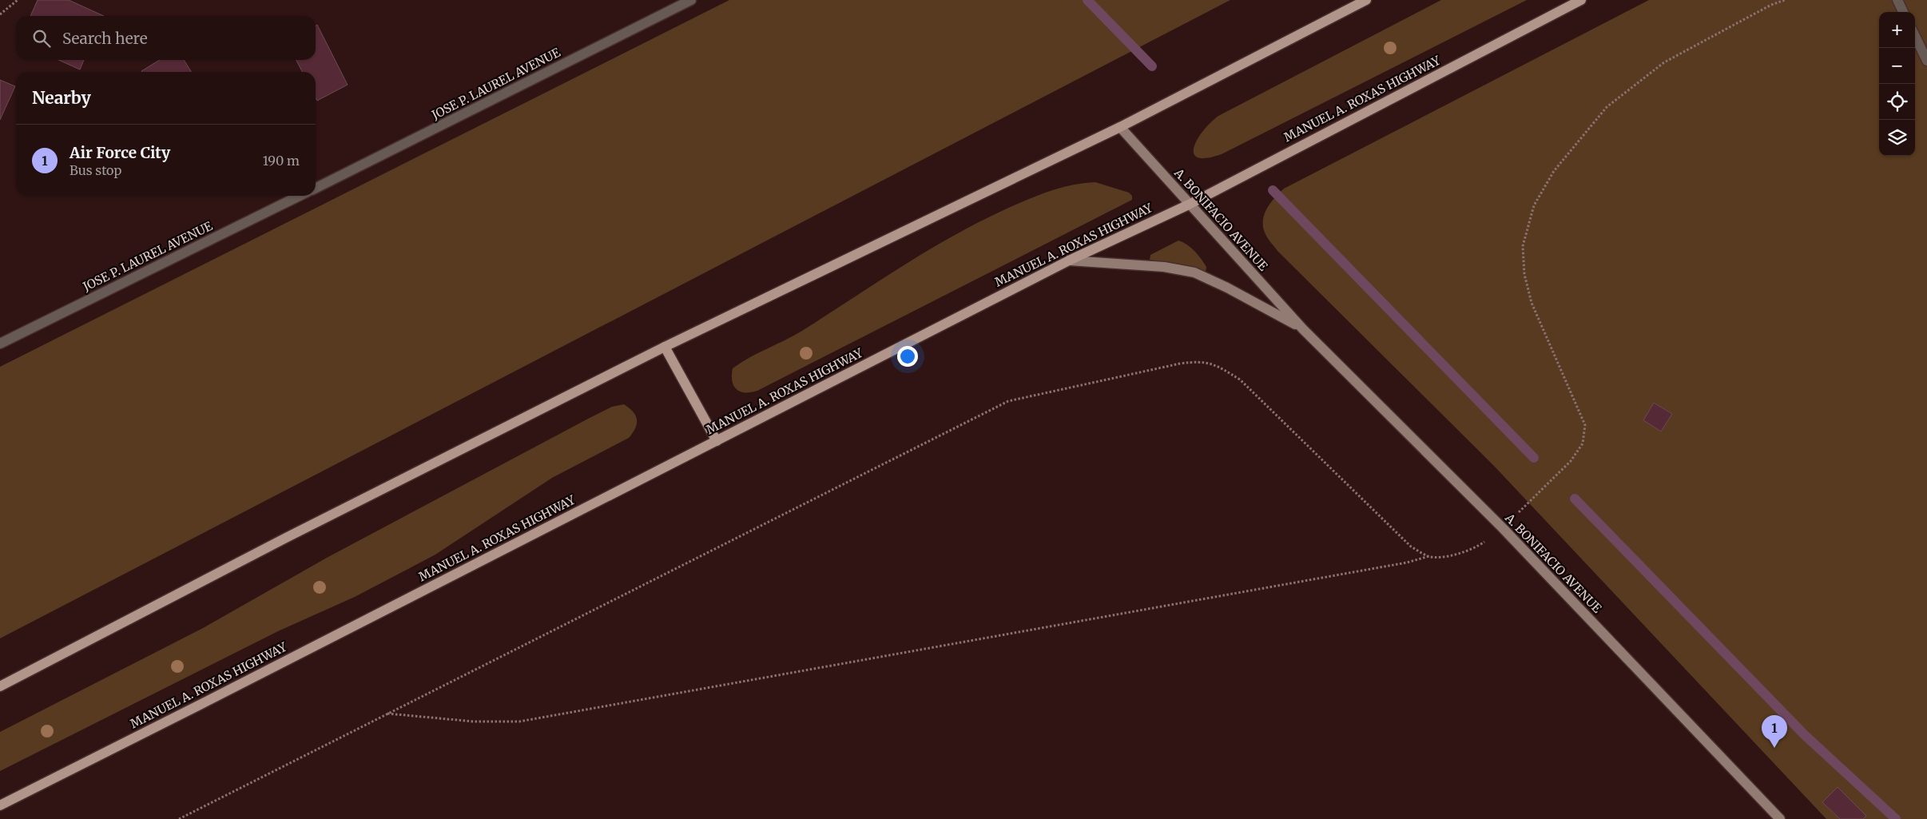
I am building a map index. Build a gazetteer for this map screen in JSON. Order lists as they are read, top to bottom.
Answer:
{
  "streets": {
    "main road": ["MANUEL A. ROXAS HIGHWAY", "A. BONIFACIO AVENUE"],
    "street": ["JOSE P. LAUREL AVENUE"]
  },
  "crossings": [
    ["MANUEL A. ROXAS HIGHWAY", "A. BONIFACIO AVENUE"]
  ],
  "page": {
    "map_buttons": ["+", "−"],
    "search": "Search here",
    "heading": "Nearby",
    "list": [
      {
        "mark": "1",
        "name": "Air Force City",
        "note": "Bus stop",
        "value": "190 m"
      }
    ],
    "pins": "1"
  }
}
